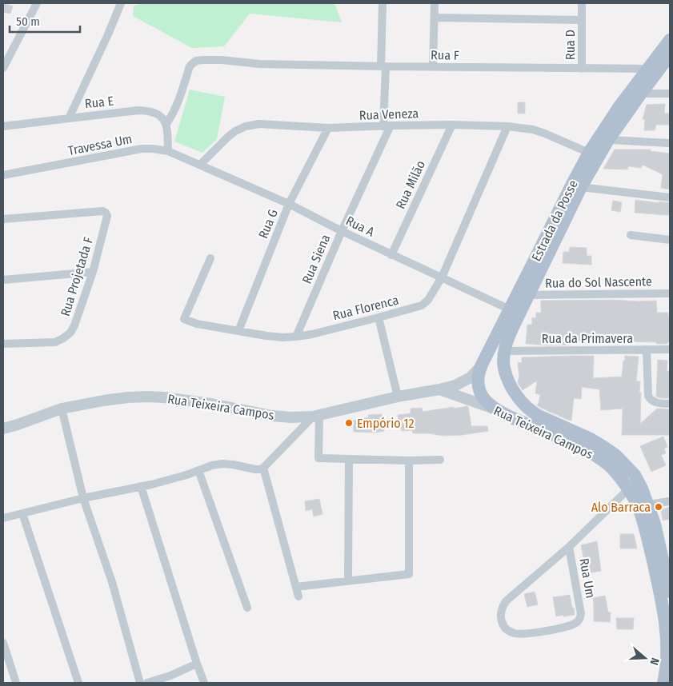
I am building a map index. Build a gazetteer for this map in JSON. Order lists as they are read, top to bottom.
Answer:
{
  "streets": {
    "main road": ["Estrada da Posse", "Rua Teixeira Campos"],
    "street": [
      "Rua D",
      "Rua F",
      "Rua E",
      "Rua Veneza",
      "Travessa Um",
      "Rua Milão",
      "Rua G",
      "Rua A",
      "Rua Siena",
      "Rua Projetada F",
      "Rua do Sol Nascente",
      "Rua Florenca",
      "Rua da Primavera",
      "Rua Um"
    ]
  },
  "crossings": [
    ["Rua D", "Rua F"],
    ["Rua F", "Rua E"],
    ["Rua F", "Estrada da Posse"],
    ["Rua Veneza", "Travessa Um"],
    ["Rua Veneza", "Rua Milão"],
    ["Rua Veneza", "Estrada da Posse"],
    ["Rua Veneza", "Rua G"],
    ["Rua Veneza", "Rua A"],
    ["Rua Veneza", "Rua Siena"],
    ["Rua Veneza", "Rua Florenca"],
    ["Travessa Um", "Rua A"],
    ["Rua Milão", "Rua A"],
    ["Estrada da Posse", "Rua A"],
    ["Estrada da Posse", "Rua do Sol Nascente"],
    ["Estrada da Posse", "Rua da Primavera"],
    ["Estrada da Posse", "Rua Teixeira Campos"],
    ["Rua G", "Rua A"],
    ["Rua G", "Rua Florenca"],
    ["Rua A", "Rua Siena"],
    ["Rua A", "Rua Florenca"],
    ["Rua Siena", "Rua Florenca"]
  ],
  "places": ["Empório 12", "Alo Barraca"],
  "scale_bar": "50 m",
  "north": "right"
}
